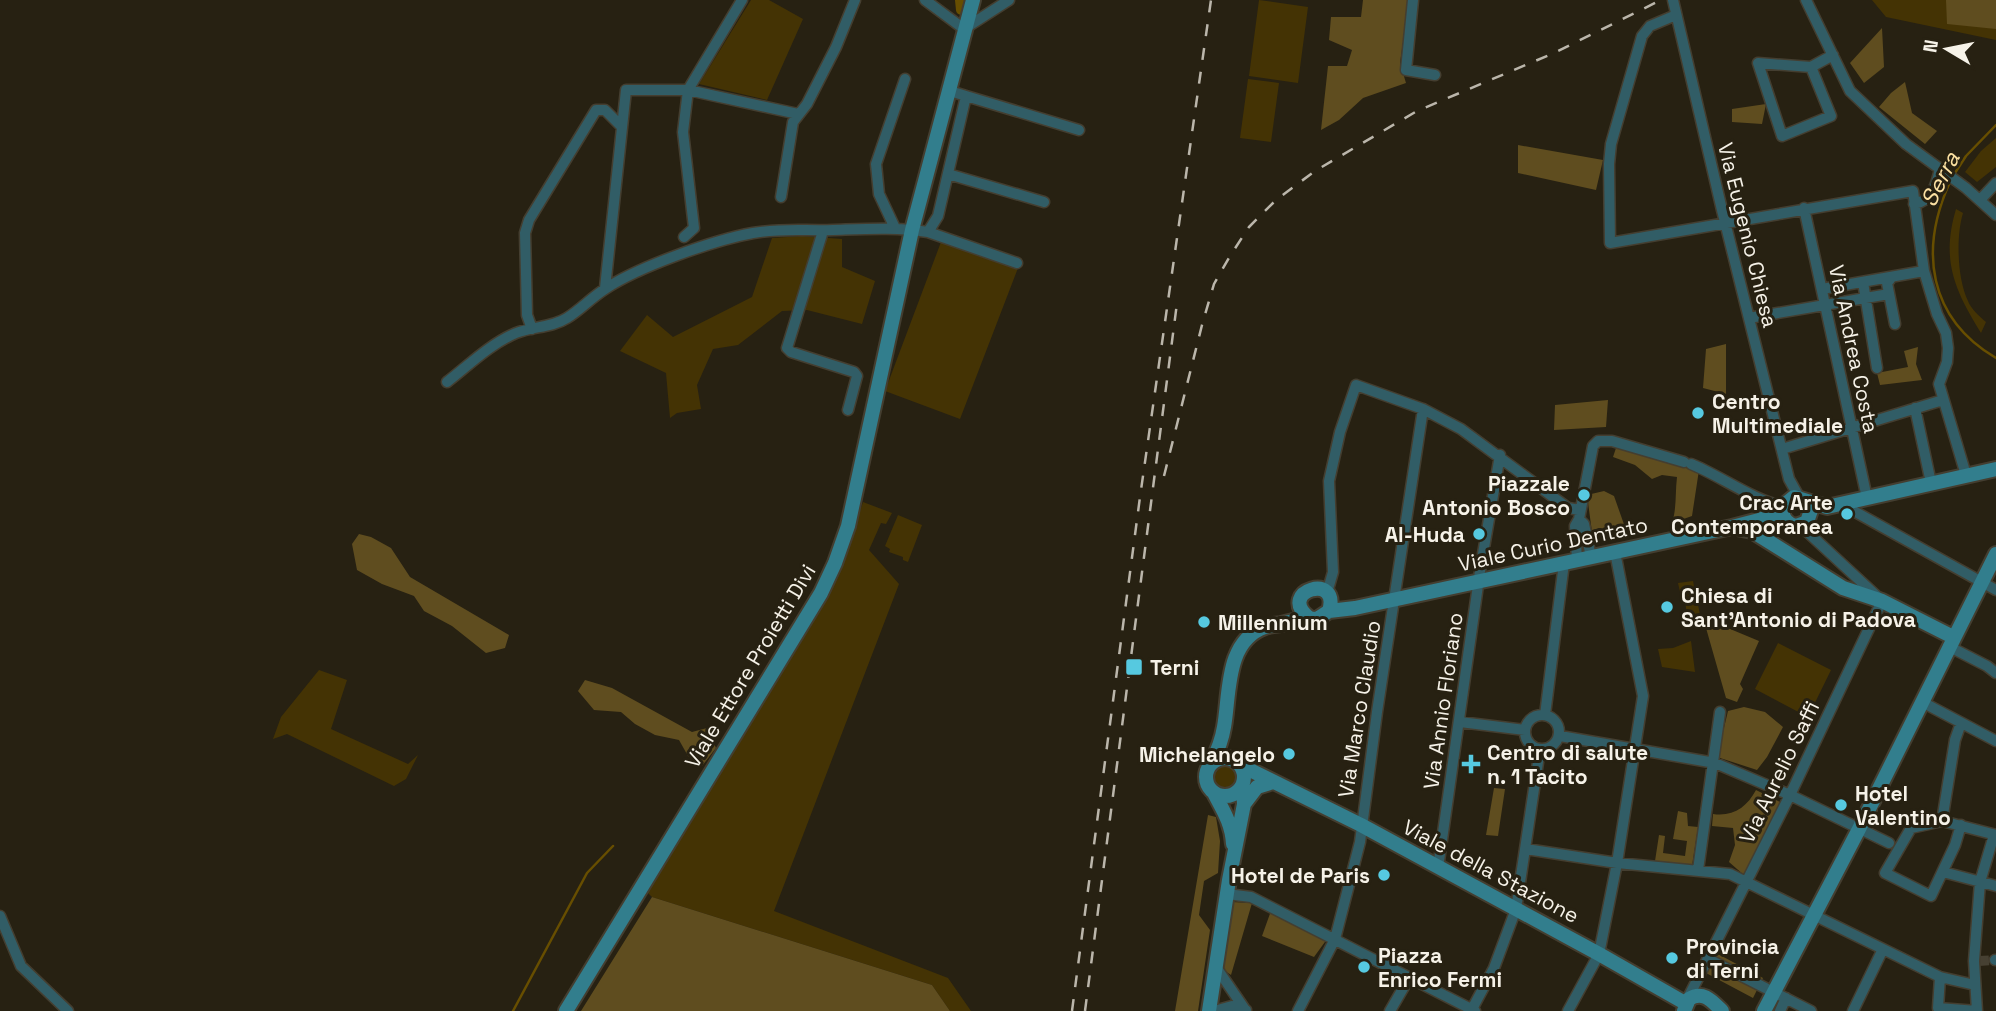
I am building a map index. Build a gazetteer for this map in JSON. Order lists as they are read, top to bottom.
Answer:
{
  "streets": {
    "street": [
      "Via Eugenio Chiesa",
      "Via Andrea Costa",
      "Viale Curio Dentato",
      "Viale Ettore Proietti Divi",
      "Via Annio Floriano",
      "Via Marco Claudio",
      "Via Aurelio Saffi",
      "Viale della Stazione"
    ]
  },
  "crossings": [
    ["Via Eugenio Chiesa", "Viale Curio Dentato"],
    ["Viale Curio Dentato", "Via Annio Floriano"],
    ["Viale Curio Dentato", "Via Marco Claudio"],
    ["Via Annio Floriano", "Viale della Stazione"],
    ["Via Marco Claudio", "Viale della Stazione"],
    ["Via Aurelio Saffi", "Viale della Stazione"]
  ],
  "water": ["Serra"],
  "places": {
    "other": [
      "Centro Multimediale",
      "Piazzale Antonio Bosco",
      "Crac Arte Contemporanea",
      "Al-Huda",
      "Chiesa di Sant'Antonio di Padova",
      "Millennium",
      "Michelangelo",
      "Hotel Valentino",
      "Hotel de Paris",
      "Provincia di Terni",
      "Piazza Enrico Fermi"
    ],
    "transit": ["Terni"],
    "health": ["Centro di salute n. 1 Tacito"]
  },
  "north": "left"
}
